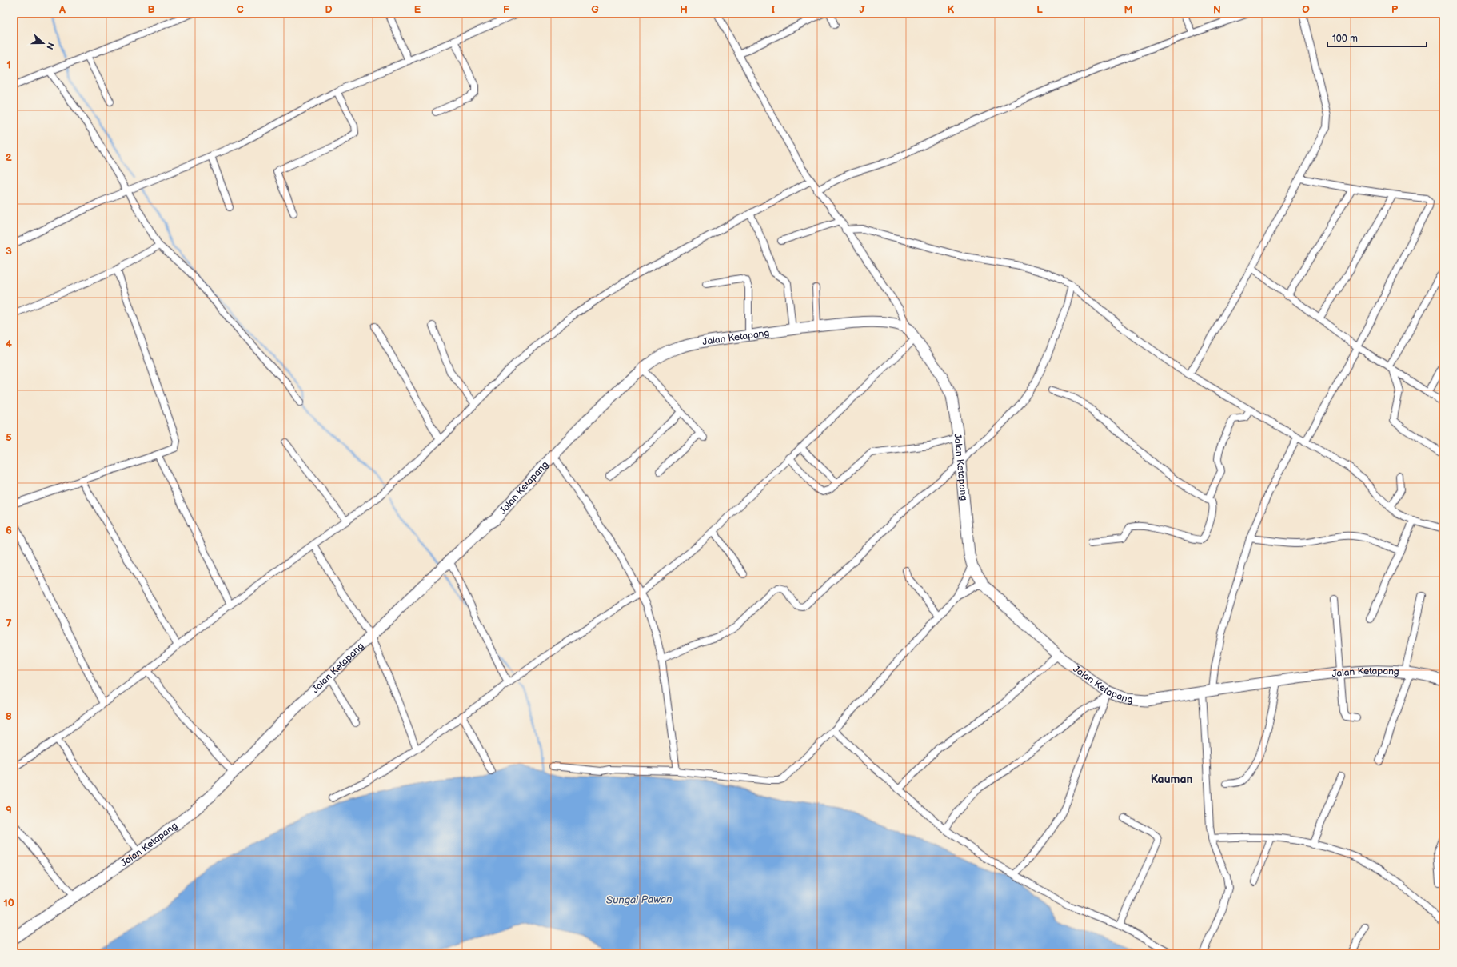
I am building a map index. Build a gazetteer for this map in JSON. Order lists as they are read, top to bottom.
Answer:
{
  "streets": {
    "main road": ["Jalan Ketapang"]
  },
  "districts": ["Kauman"],
  "water": ["Sungai Pawan"],
  "scale_bar": "100 m",
  "north": "right",
  "grid": {
    "columns": [
      "A",
      "B",
      "C",
      "D",
      "E",
      "F",
      "G",
      "H",
      "I",
      "J",
      "K",
      "L",
      "M",
      "N",
      "O",
      "P"
    ],
    "rows": [
      "1",
      "2",
      "3",
      "4",
      "5",
      "6",
      "7",
      "8",
      "9",
      "10"
    ]
  }
}
